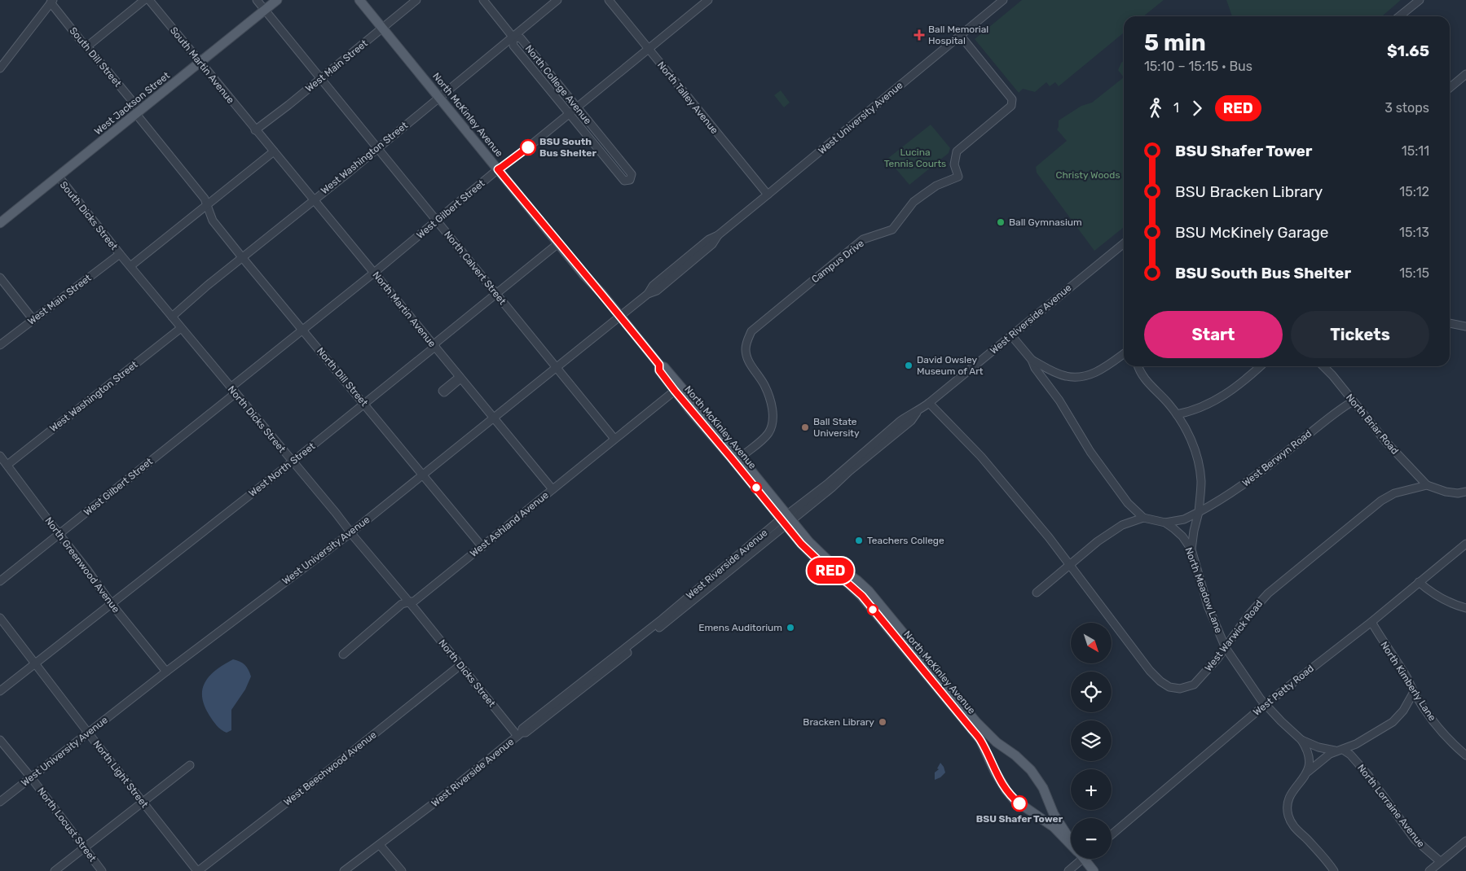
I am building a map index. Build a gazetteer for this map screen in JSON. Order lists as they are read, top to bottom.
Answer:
{
  "streets": {
    "main road": ["West Jackson Street", "North McKinley Avenue"],
    "street": [
      "South Dill Street",
      "South Martin Avenue",
      "West Main Street",
      "North College Avenue",
      "North Talley Avenue",
      "West University Avenue",
      "West Washington Street",
      "West Gilbert Street",
      "South Dicks Street",
      "Campus Drive",
      "North Calvert Street",
      "North Martin Avenue",
      "West Riverside Avenue",
      "North Dill Street",
      "North Dicks Street",
      "North Briar Road",
      "West Berwyn Road",
      "West North Street",
      "West Ashland Avenue",
      "North Greenwood Avenue",
      "North Meadow Lane",
      "West Warwick Road",
      "North Kimberly Lane",
      "West Petty Road",
      "West Beechwood Avenue",
      "North Light Street",
      "North Lorraine Avenue",
      "North Locust Street"
    ]
  },
  "crossings": [
    ["South Dill Street", "West Jackson Street"],
    ["South Dill Street", "North Dill Street"],
    ["South Martin Avenue", "West Main Street"],
    ["South Martin Avenue", "West Jackson Street"],
    ["South Martin Avenue", "North Martin Avenue"],
    ["West Main Street", "North McKinley Avenue"],
    ["West Main Street", "South Dicks Street"],
    ["West Main Street", "North Calvert Street"],
    ["West Main Street", "North Martin Avenue"],
    ["West Main Street", "North Dicks Street"],
    ["North College Avenue", "West Washington Street"],
    ["North College Avenue", "West Gilbert Street"],
    ["North Talley Avenue", "West University Avenue"],
    ["North Talley Avenue", "West Gilbert Street"],
    ["West Jackson Street", "South Dicks Street"],
    ["West Jackson Street", "North Calvert Street"],
    ["North McKinley Avenue", "West University Avenue"],
    ["North McKinley Avenue", "West Washington Street"],
    ["North McKinley Avenue", "West Gilbert Street"],
    ["North McKinley Avenue", "Campus Drive"],
    ["North McKinley Avenue", "West Riverside Avenue"],
    ["North McKinley Avenue", "West North Street"],
    ["North McKinley Avenue", "West Ashland Avenue"],
    ["West University Avenue", "Campus Drive"],
    ["West University Avenue", "North Calvert Street"],
    ["West University Avenue", "North Martin Avenue"],
    ["West University Avenue", "North Dill Street"],
    ["West University Avenue", "North Dicks Street"],
    ["West University Avenue", "North Greenwood Avenue"],
    ["West University Avenue", "North Light Street"],
    ["West University Avenue", "North Locust Street"],
    ["West Washington Street", "North Calvert Street"],
    ["West Washington Street", "North Martin Avenue"],
    ["West Washington Street", "North Dill Street"],
    ["West Washington Street", "North Dicks Street"],
    ["West Washington Street", "North Greenwood Avenue"],
    ["West Gilbert Street", "North Calvert Street"],
    ["West Gilbert Street", "North Martin Avenue"],
    ["West Gilbert Street", "North Dill Street"],
    ["West Gilbert Street", "North Dicks Street"],
    ["West Gilbert Street", "North Greenwood Avenue"],
    ["South Dicks Street", "North Dicks Street"],
    ["North Calvert Street", "West North Street"],
    ["North Calvert Street", "West Ashland Avenue"],
    ["North Martin Avenue", "West North Street"],
    ["North Martin Avenue", "West Ashland Avenue"],
    ["West Riverside Avenue", "North Dicks Street"],
    ["West Riverside Avenue", "West Warwick Road"],
    ["North Dill Street", "West North Street"],
    ["North Dill Street", "West Ashland Avenue"],
    ["North Dicks Street", "West North Street"],
    ["North Dicks Street", "West Ashland Avenue"],
    ["North Dicks Street", "West Beechwood Avenue"],
    ["North Briar Road", "West Berwyn Road"],
    ["North Briar Road", "West Warwick Road"],
    ["West Berwyn Road", "North Meadow Lane"],
    ["West North Street", "North Greenwood Avenue"],
    ["West North Street", "North Light Street"],
    ["North Meadow Lane", "West Warwick Road"],
    ["North Meadow Lane", "West Petty Road"],
    ["North Kimberly Lane", "West Petty Road"],
    ["West Beechwood Avenue", "North Light Street"]
  ],
  "parks": ["Lucina Tennis Courts", "Christy Woods"],
  "places": {
    "health": ["Ball Memorial Hospital"],
    "other": [
      "BSU South Bus Shelter",
      "Ball Gymnasium",
      "David Owsley Museum of Art",
      "Ball State University",
      "Teachers College",
      "Emens Auditorium",
      "Bracken Library",
      "BSU Shafer Tower"
    ]
  },
  "lines": ["bus line RED"],
  "north": "bottom right",
  "page": {
    "on_map": "RED",
    "heading": ["5 min", "15:10 – 15:15 · Bus", "$1.65"],
    "legs": ["1", "RED", "3 stops"],
    "list": [
      {
        "name": "BSU Shafer Tower",
        "value": "15:11"
      },
      {
        "name": "BSU Bracken Library",
        "value": "15:12"
      },
      {
        "name": "BSU McKinely Garage",
        "value": "15:13"
      },
      {
        "name": "BSU South Bus Shelter",
        "value": "15:15"
      }
    ],
    "buttons": ["Start", "Tickets"],
    "map_buttons": ["+", "−"]
  }
}
